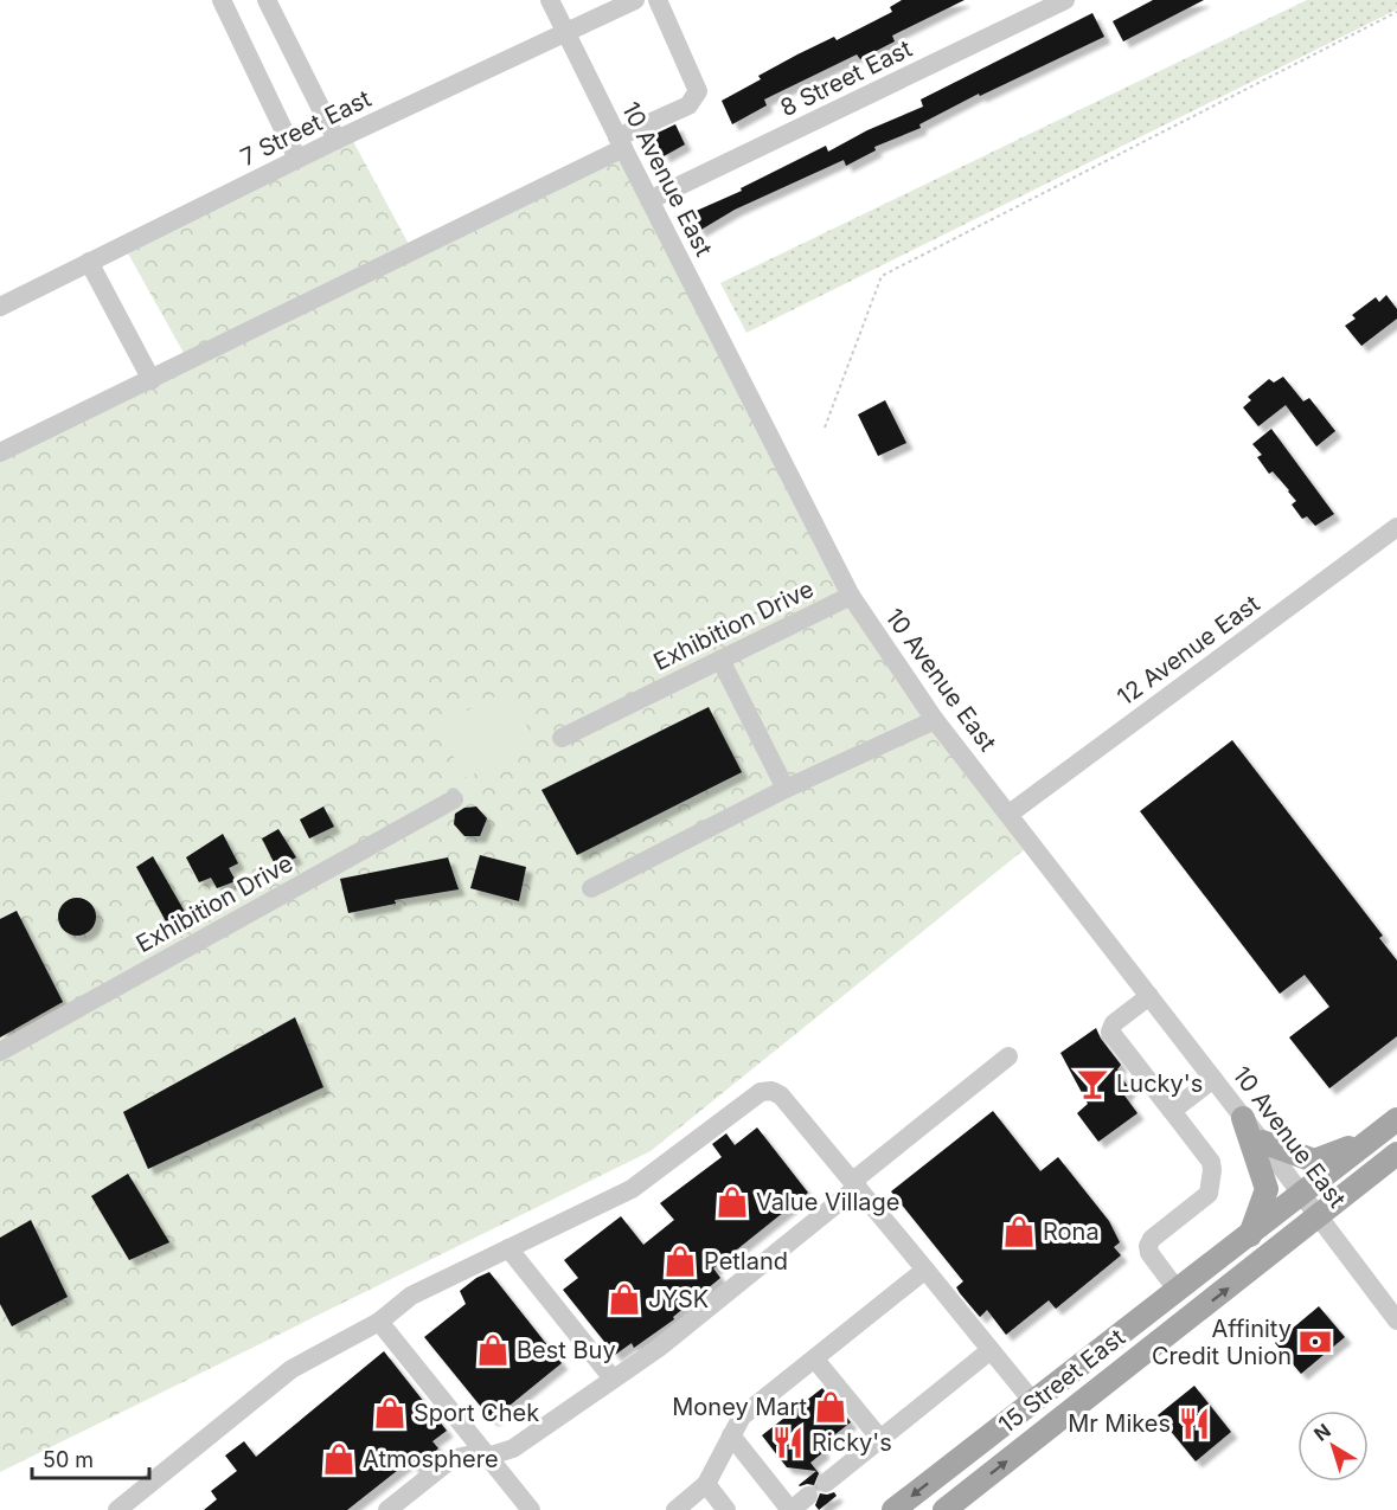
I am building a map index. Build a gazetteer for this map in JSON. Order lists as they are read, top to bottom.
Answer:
{
  "streets": {
    "main road": ["15 Street East"],
    "street": [
      "8 Street East",
      "7 Street East",
      "10 Avenue East",
      "Exhibition Drive",
      "12 Avenue East"
    ]
  },
  "crossings": [
    ["8 Street East", "10 Avenue East"],
    ["7 Street East", "10 Avenue East"],
    ["10 Avenue East", "Exhibition Drive"],
    ["10 Avenue East", "12 Avenue East"],
    ["10 Avenue East", "15 Street East"]
  ],
  "places": {
    "bar": ["Lucky's"],
    "shop": [
      "Value Village",
      "Rona",
      "Petland",
      "JYSK",
      "Best Buy",
      "Money Mart",
      "Sport Chek",
      "Atmosphere"
    ],
    "bank": ["Affinity Credit Union"],
    "restaurant": ["Mr Mikes", "Ricky's"]
  },
  "scale_bar": "50 m",
  "north": "top left"
}
